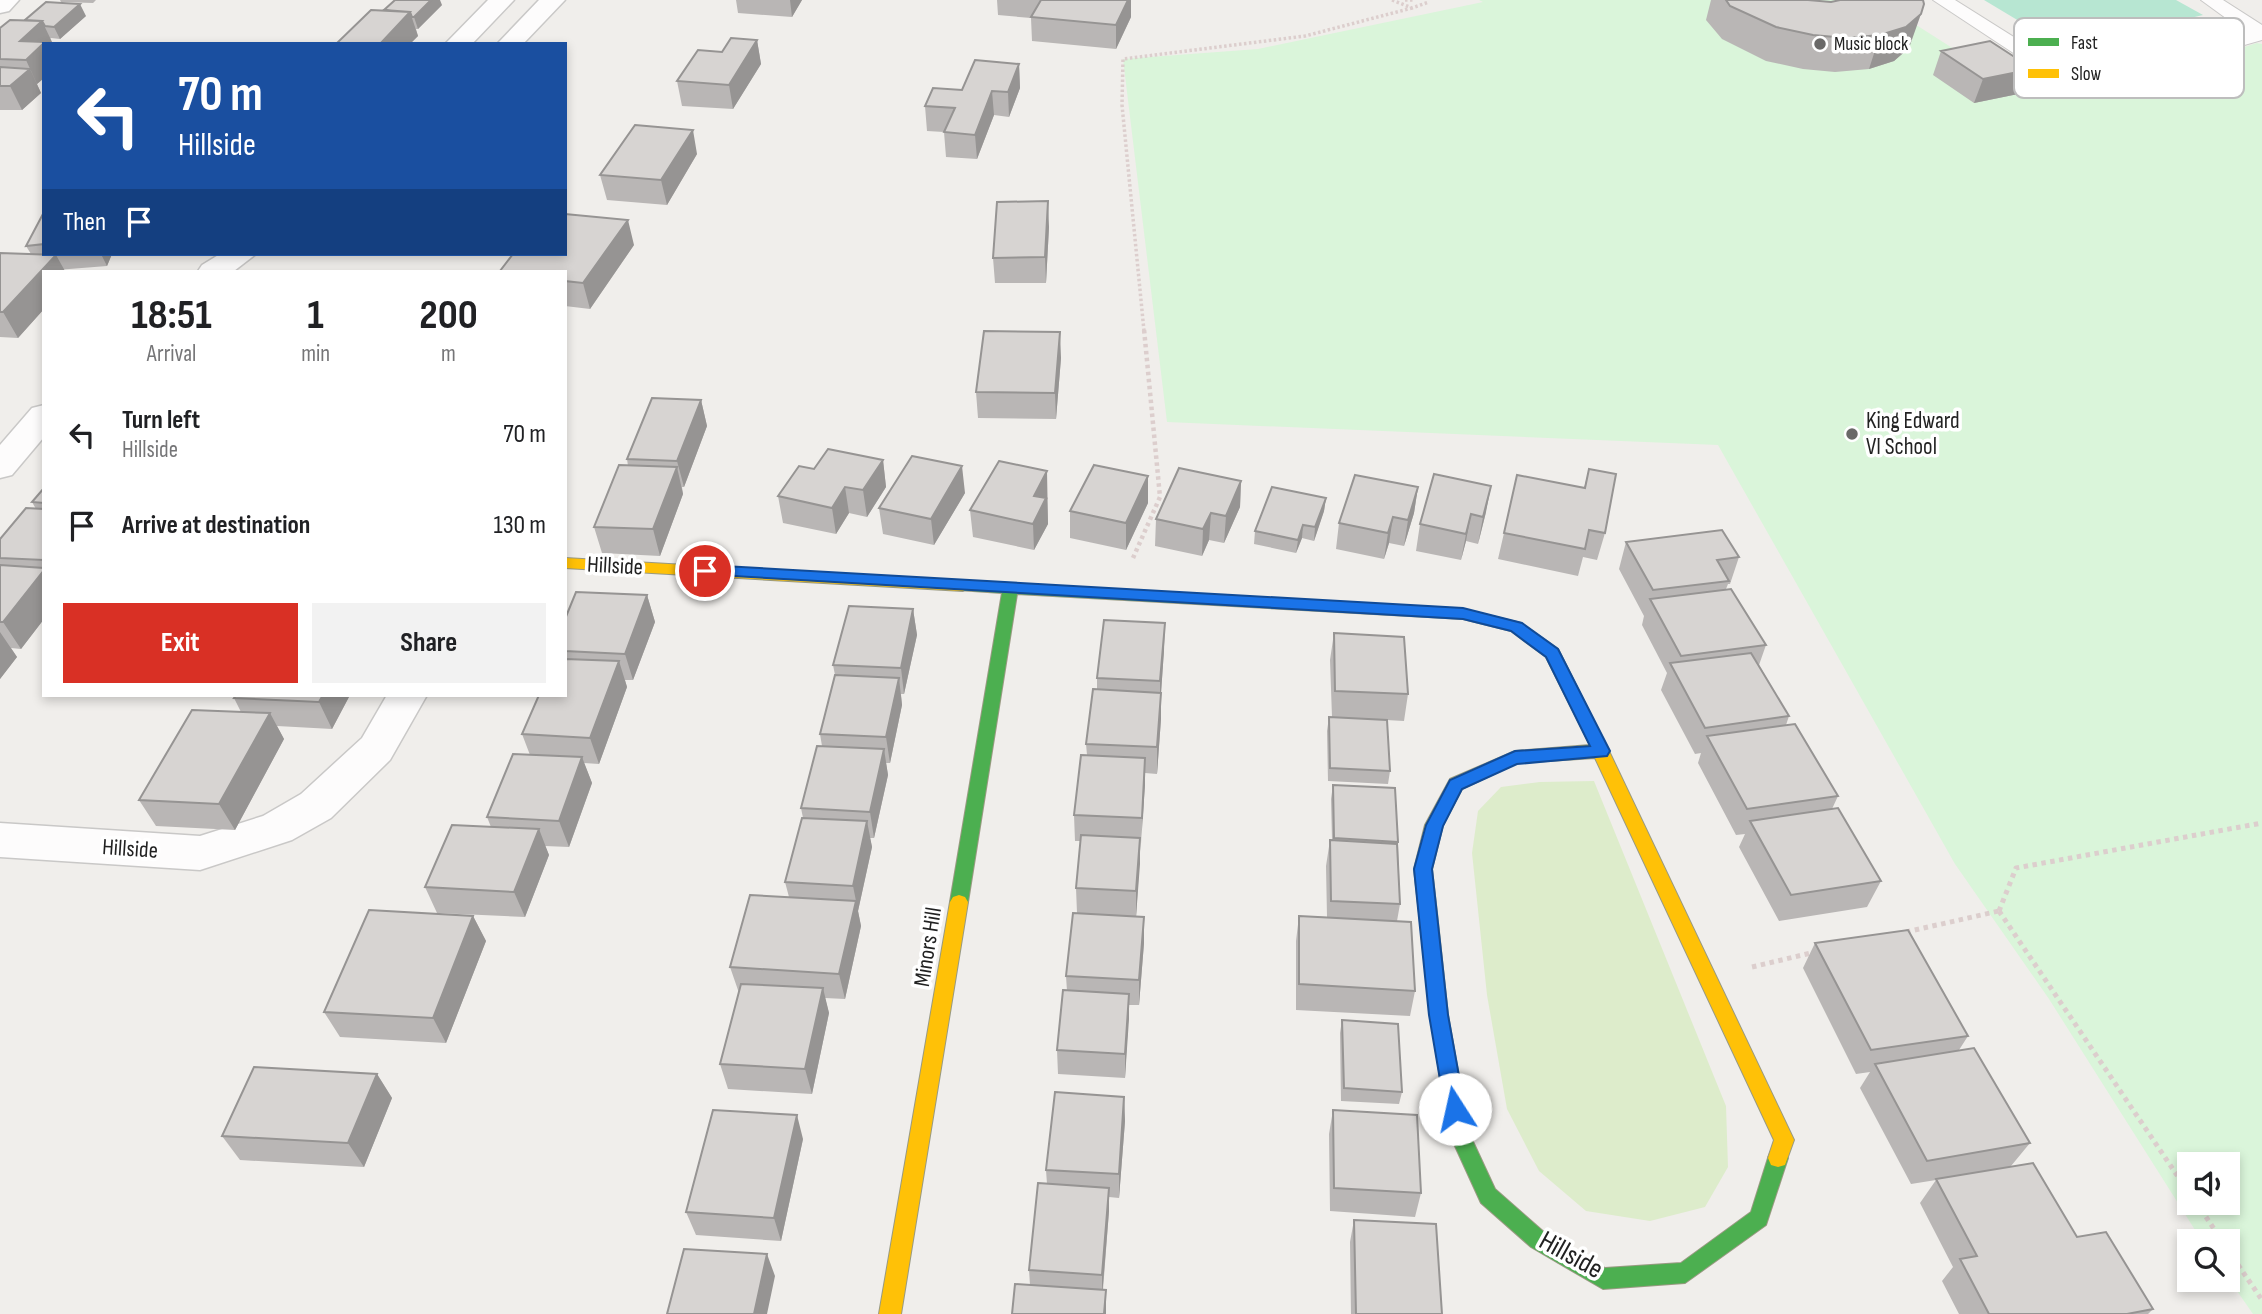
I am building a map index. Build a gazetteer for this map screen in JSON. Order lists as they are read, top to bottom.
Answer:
{
  "streets": {
    "street": ["Hillside", "Minors Hill"]
  },
  "crossings": [
    ["Hillside", "Minors Hill"]
  ],
  "places": ["Music block", "King Edward VI School"],
  "legend": ["Fast", "Slow"],
  "page": {
    "turn": ["70 m", "Hillside"],
    "then": "Then",
    "eta": [
      "18:51",
      "Arrival",
      "1",
      "min",
      "200",
      "m"
    ],
    "list": [
      {
        "name": "Turn left",
        "note": "Hillside",
        "value": "70 m"
      },
      {
        "name": "Arrive at destination",
        "value": "130 m"
      }
    ],
    "buttons": ["Exit", "Share"]
  }
}
